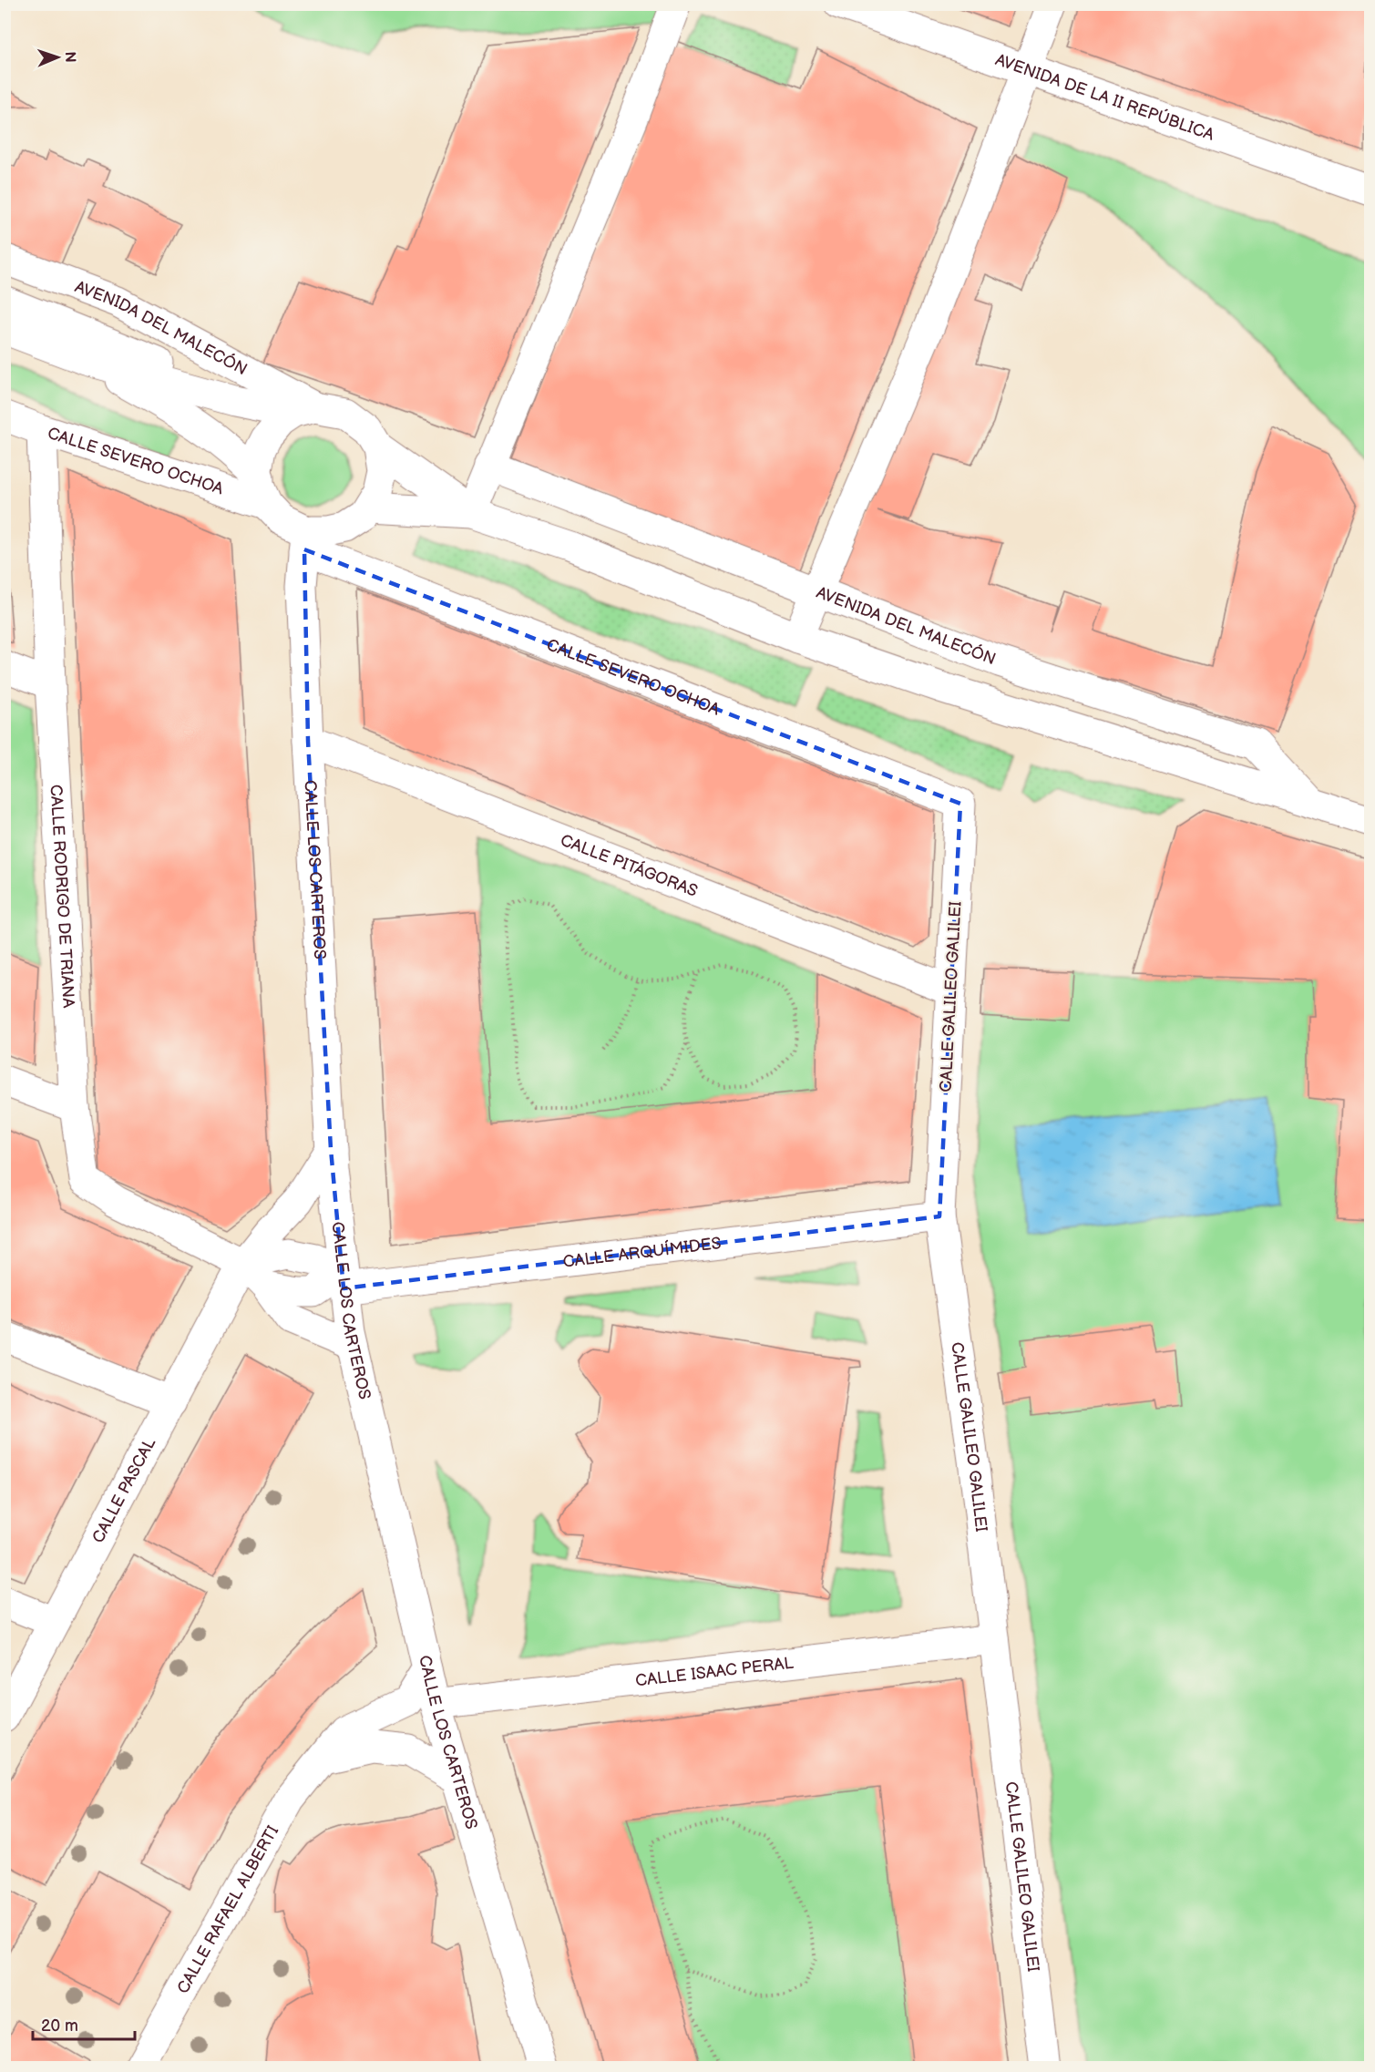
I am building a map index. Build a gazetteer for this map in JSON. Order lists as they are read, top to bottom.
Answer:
{
  "streets": {
    "street": [
      "AVENIDA DE LA II REPÚBLICA",
      "AVENIDA DEL MALECÓN",
      "CALLE SEVERO OCHOA",
      "CALLE PITÁGORAS",
      "CALLE LOS CARTEROS",
      "CALLE RODRIGO DE TRIANA",
      "CALLE GALILEO GALILEI",
      "CALLE ARQUÍMIDES",
      "CALLE PASCAL",
      "CALLE ISAAC PERAL",
      "CALLE RAFAEL ALBERTI"
    ]
  },
  "crossings": [
    ["AVENIDA DEL MALECÓN", "CALLE SEVERO OCHOA"],
    ["AVENIDA DEL MALECÓN", "CALLE LOS CARTEROS"],
    ["CALLE SEVERO OCHOA", "CALLE LOS CARTEROS"],
    ["CALLE SEVERO OCHOA", "CALLE RODRIGO DE TRIANA"],
    ["CALLE SEVERO OCHOA", "CALLE GALILEO GALILEI"],
    ["CALLE PITÁGORAS", "CALLE LOS CARTEROS"],
    ["CALLE PITÁGORAS", "CALLE GALILEO GALILEI"],
    ["CALLE LOS CARTEROS", "CALLE ARQUÍMIDES"],
    ["CALLE LOS CARTEROS", "CALLE PASCAL"],
    ["CALLE LOS CARTEROS", "CALLE ISAAC PERAL"],
    ["CALLE LOS CARTEROS", "CALLE RAFAEL ALBERTI"],
    ["CALLE RODRIGO DE TRIANA", "CALLE PASCAL"],
    ["CALLE GALILEO GALILEI", "CALLE ARQUÍMIDES"],
    ["CALLE GALILEO GALILEI", "CALLE ISAAC PERAL"],
    ["CALLE ISAAC PERAL", "CALLE RAFAEL ALBERTI"]
  ],
  "scale_bar": "20 m",
  "north": "right"
}
